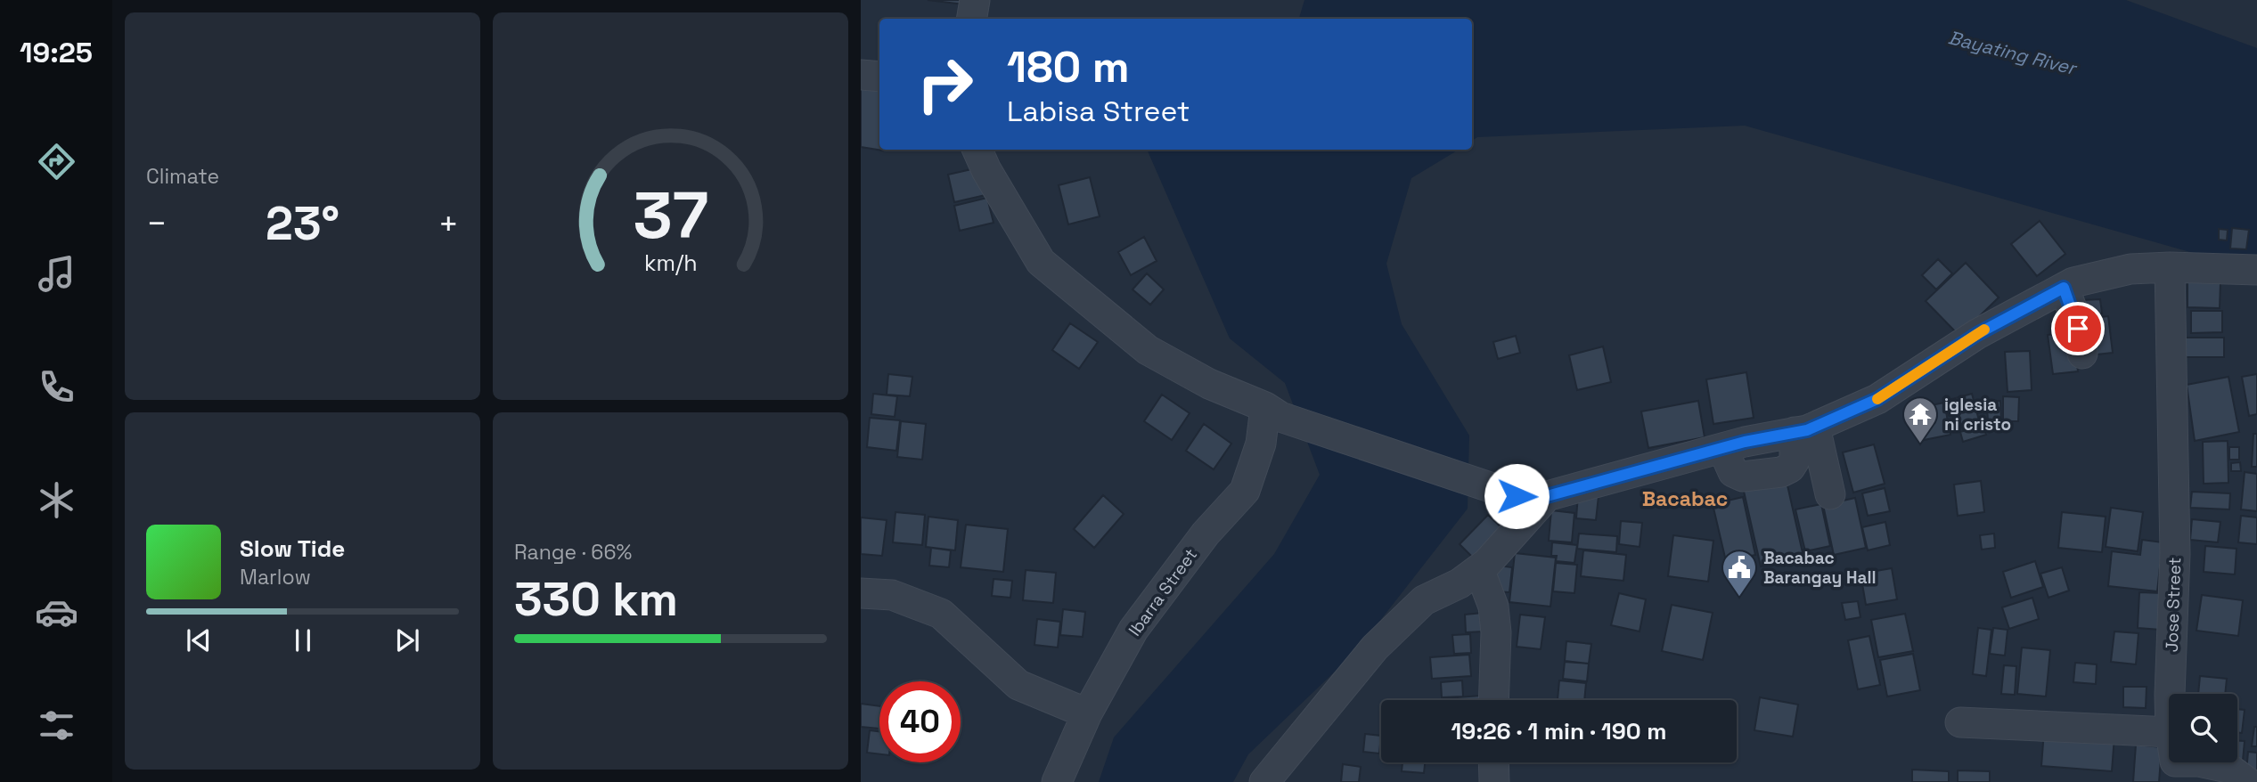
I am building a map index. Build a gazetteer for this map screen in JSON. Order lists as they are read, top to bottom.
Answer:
{
  "streets": {
    "street": ["Ibarra Street", "Jose Street"]
  },
  "districts": ["Bacabac"],
  "water": ["Bayating River"],
  "places": {
    "temple": ["iglesia ni cristo"],
    "public building": ["Bacabac Barangay Hall"]
  },
  "page": {
    "tabs": "19:25",
    "tile": [
      "Climate",
      ["Range · 66%", "330 km"]
    ],
    "turn": ["180 m", "Labisa Street"],
    "heat": ["−", "23°", "+"],
    "song": ["Slow Tide", "Marlow"],
    "limit": "40",
    "trip": "19:26 · 1 min · 190 m",
    "gauge": ["37", "km/h"]
  }
}
